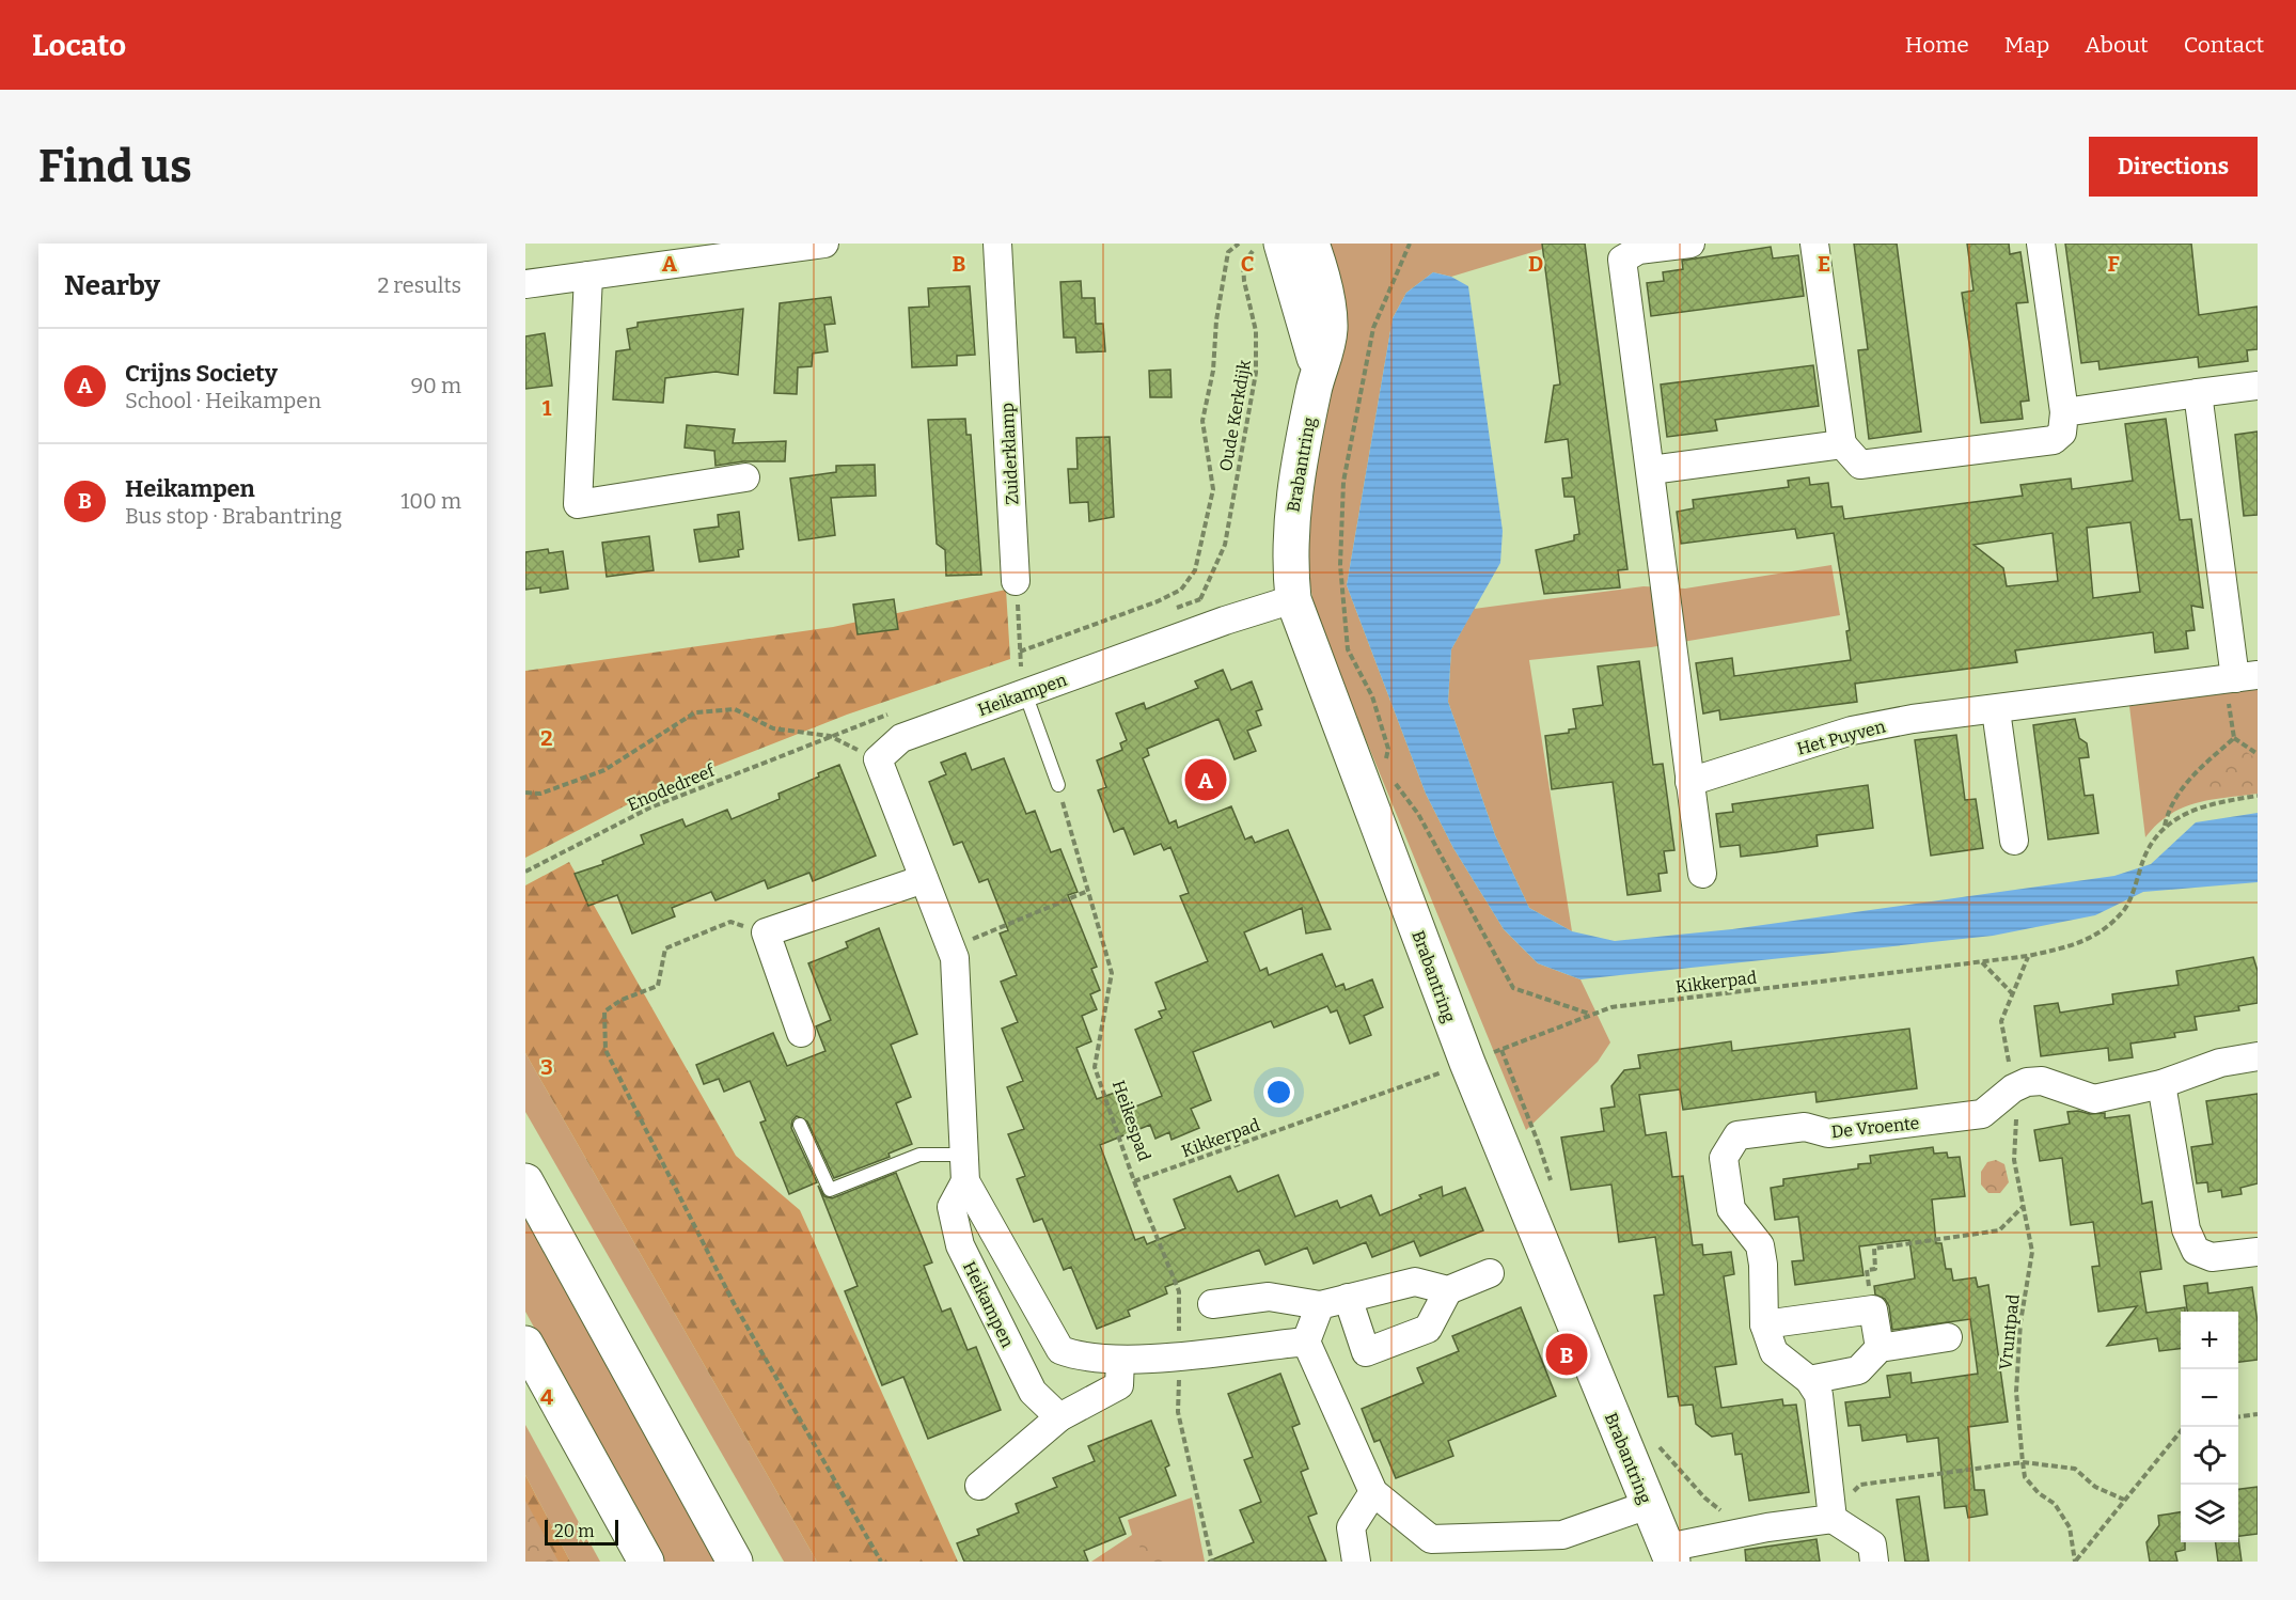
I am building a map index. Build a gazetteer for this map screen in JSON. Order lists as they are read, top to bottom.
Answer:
{
  "streets": {
    "main road": ["Brabantring"],
    "street": [
      "Zuiderklamp",
      "Heikampen",
      "Het Puyven",
      "De Vroente"
    ],
    "path": [
      "Oude Kerkdijk",
      "Enodedreef",
      "Kikkerpad",
      "Heikespad",
      "Vruntpad"
    ]
  },
  "crossings": [
    ["Oude Kerkdijk", "Brabantring"],
    ["Brabantring", "Heikampen"],
    ["Brabantring", "Kikkerpad"],
    ["Heikampen", "Heikespad"],
    ["Kikkerpad", "Heikespad"],
    ["Kikkerpad", "Vruntpad"],
    ["De Vroente", "Vruntpad"]
  ],
  "scale_bar": "20 m",
  "page": {
    "header": "Locato",
    "nav": [
      "Home",
      "Map",
      "About",
      "Contact"
    ],
    "buttons": "Directions",
    "title": "Find us",
    "heading": ["Nearby", "2 results"],
    "list": [
      {
        "mark": "A",
        "name": "Crijns Society",
        "note": "School · Heikampen",
        "value": "90 m"
      },
      {
        "mark": "B",
        "name": "Heikampen",
        "note": "Bus stop · Brabantring",
        "value": "100 m"
      }
    ],
    "pins": ["A", "B"],
    "map_buttons": ["+", "−"],
    "scale": "20 m"
  },
  "grid": {
    "columns": [
      "A",
      "B",
      "C",
      "D",
      "E",
      "F"
    ],
    "rows": [
      "1",
      "2",
      "3",
      "4"
    ]
  }
}
